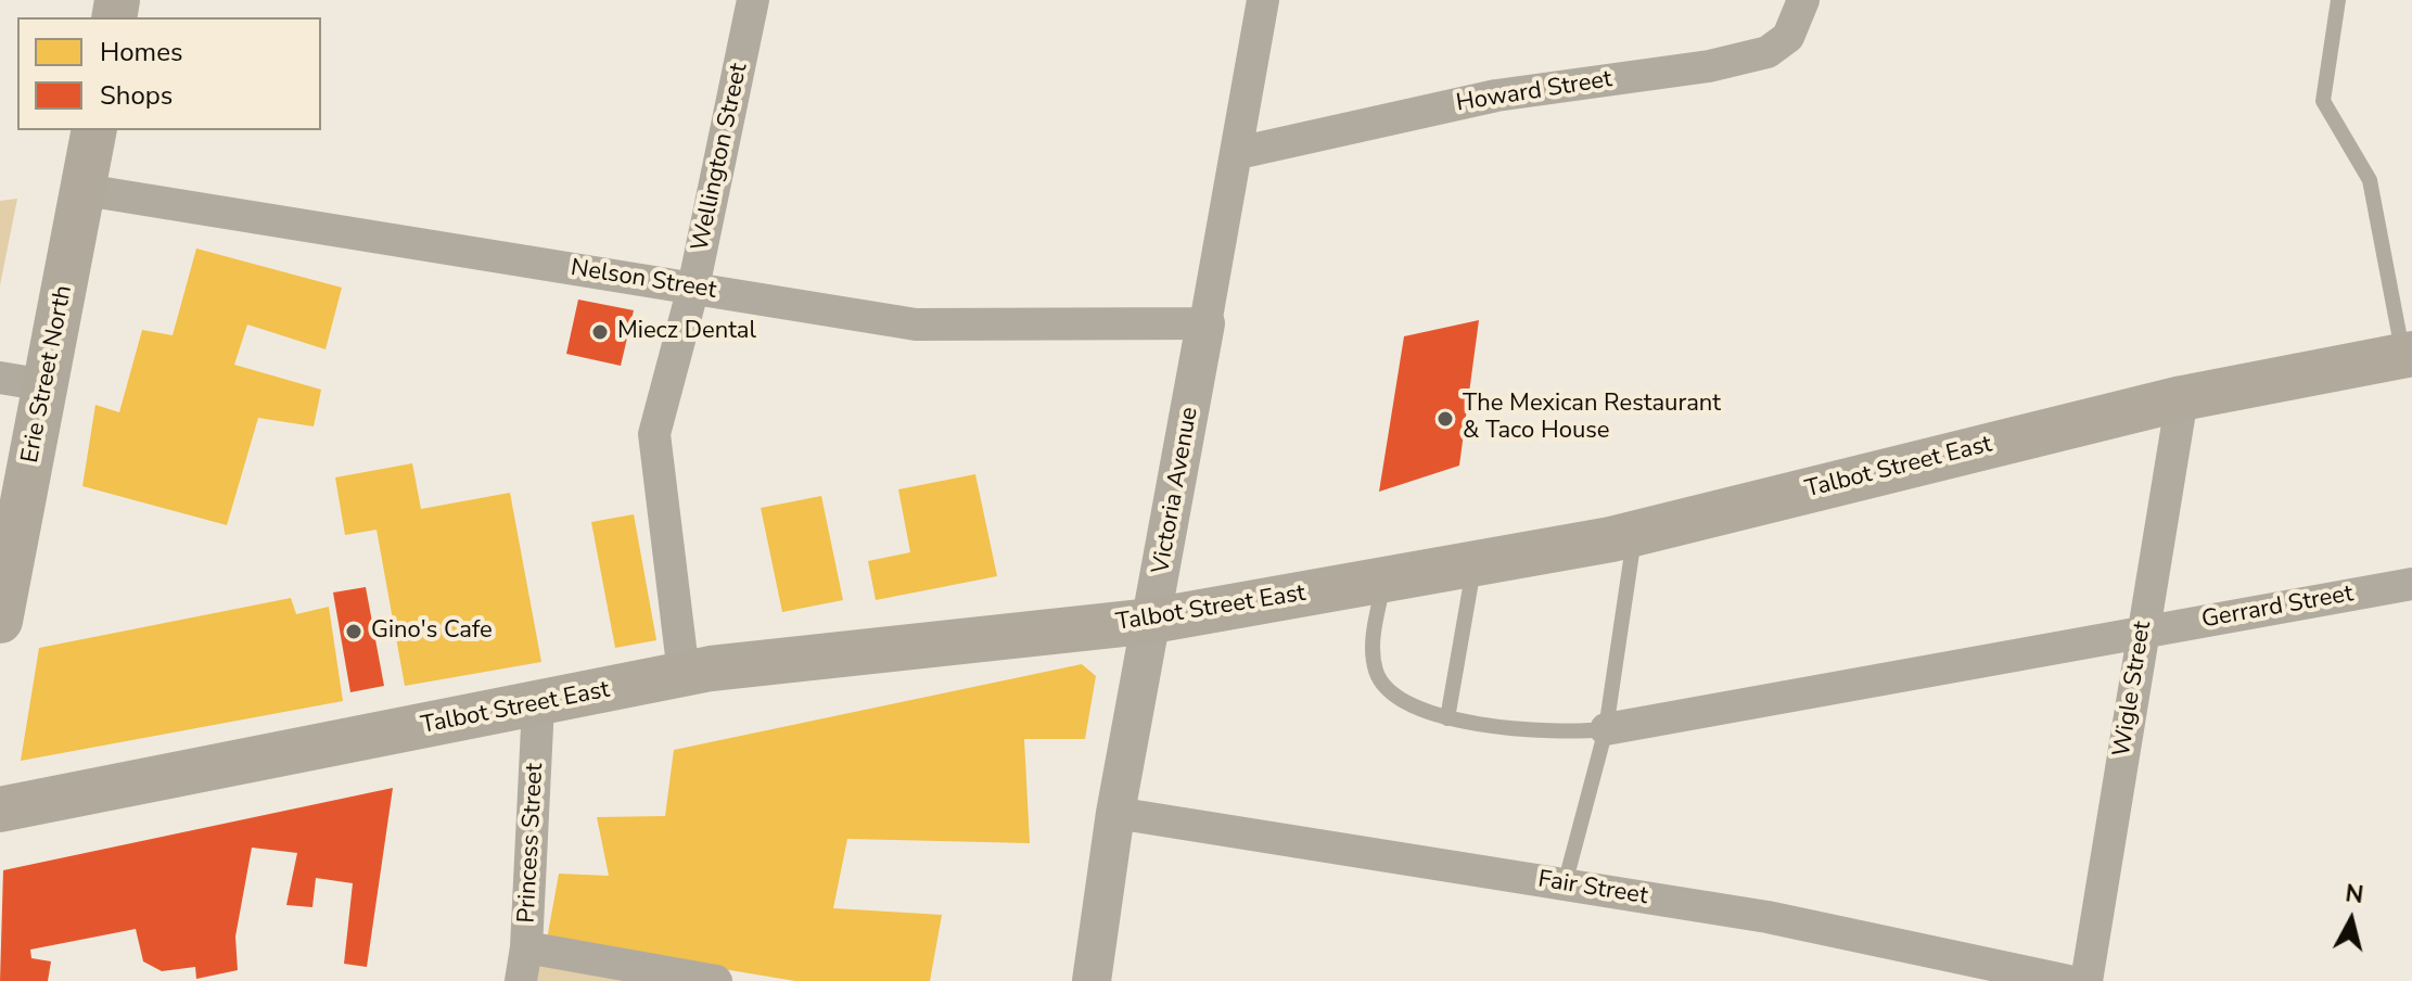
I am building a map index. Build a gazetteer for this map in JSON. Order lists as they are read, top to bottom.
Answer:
{
  "streets": {
    "main road": ["Erie Street North", "Talbot Street East"],
    "street": [
      "Howard Street",
      "Wellington Street",
      "Nelson Street",
      "Victoria Avenue",
      "Gerrard Street",
      "Wigle Street",
      "Princess Street",
      "Fair Street"
    ]
  },
  "crossings": [
    ["Howard Street", "Victoria Avenue"],
    ["Wellington Street", "Nelson Street"],
    ["Wellington Street", "Talbot Street East"],
    ["Nelson Street", "Erie Street North"],
    ["Nelson Street", "Victoria Avenue"],
    ["Talbot Street East", "Victoria Avenue"],
    ["Talbot Street East", "Wigle Street"],
    ["Talbot Street East", "Princess Street"],
    ["Victoria Avenue", "Fair Street"],
    ["Gerrard Street", "Wigle Street"]
  ],
  "places": ["Miecz Dental", "The Mexican Restaurant & Taco House", "Gino's Cafe"],
  "legend": ["Homes", "Shops"],
  "north": "top"
}
